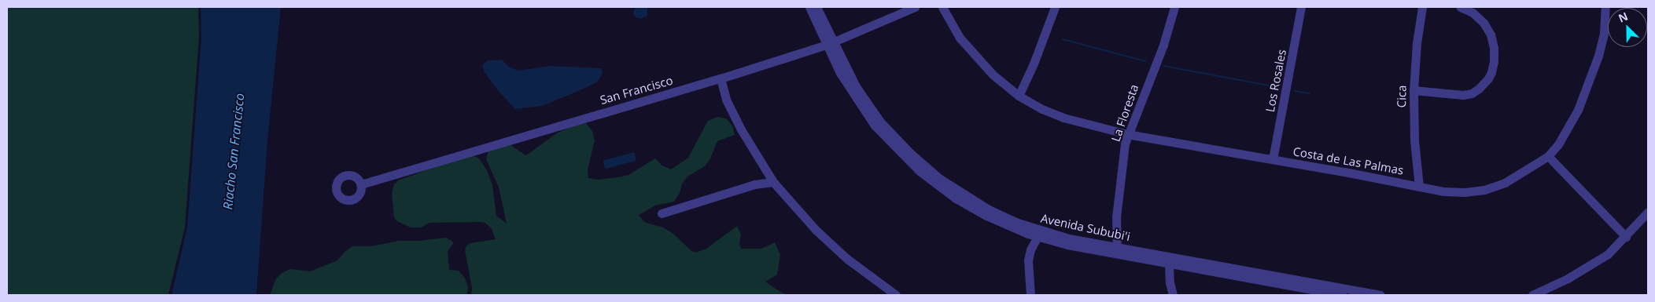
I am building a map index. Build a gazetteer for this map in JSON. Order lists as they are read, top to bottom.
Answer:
{
  "streets": {
    "street": [
      "Los Rosales",
      "San Francisco",
      "Cica",
      "La Floresta",
      "Costa de Las Palmas",
      "Avenida Sububi'i"
    ]
  },
  "crossings": [
    ["Los Rosales", "Costa de Las Palmas"],
    ["San Francisco", "Avenida Sububi'i"],
    ["Cica", "Costa de Las Palmas"],
    ["La Floresta", "Costa de Las Palmas"],
    ["La Floresta", "Avenida Sububi'i"]
  ],
  "water": ["Riacho San Francisco"],
  "north": "top left"
}
